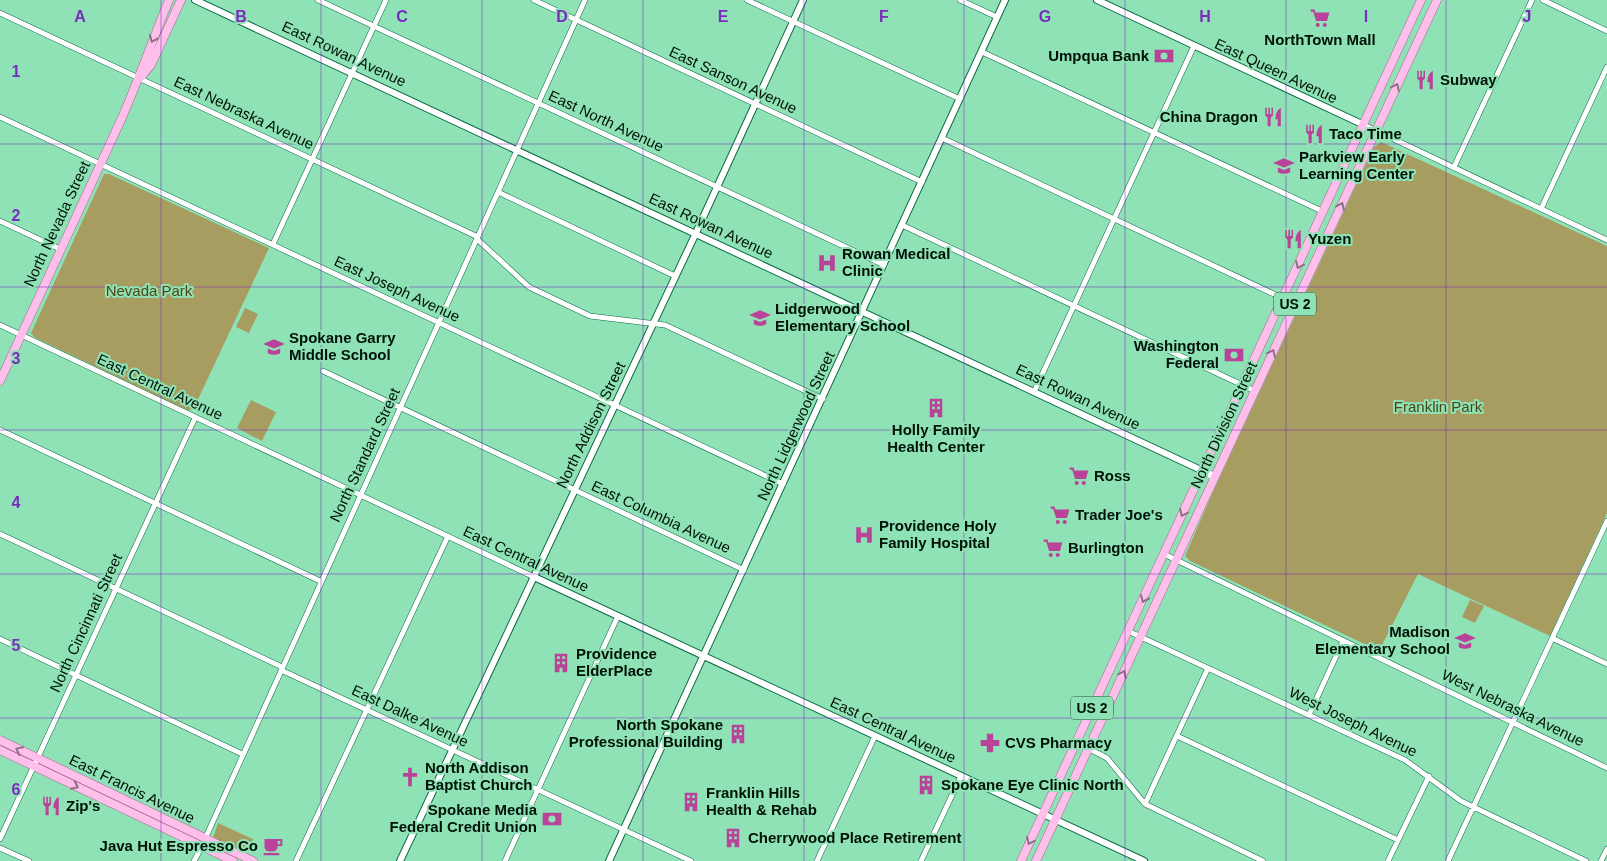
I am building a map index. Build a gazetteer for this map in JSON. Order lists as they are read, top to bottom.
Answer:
{
  "streets": {
    "main road": [
      "East Rowan Avenue",
      "North Nevada Street",
      "US 2",
      "North Division Street",
      "East Francis Avenue"
    ],
    "street": [
      "East Queen Avenue",
      "East Sanson Avenue",
      "East Nebraska Avenue",
      "East North Avenue",
      "East Joseph Avenue",
      "East Central Avenue",
      "North Addison Street",
      "North Lidgerwood Street",
      "North Standard Street",
      "East Columbia Avenue",
      "North Cincinnati Street",
      "West Nebraska Avenue",
      "East Dalke Avenue",
      "West Joseph Avenue"
    ]
  },
  "crossings": [
    ["East Rowan Avenue", "North Addison Street"],
    ["East Rowan Avenue", "North Division Street"],
    ["East Rowan Avenue", "North Lidgerwood Street"],
    ["East Rowan Avenue", "North Standard Street"],
    ["East Queen Avenue", "North Division Street"],
    ["East Sanson Avenue", "North Addison Street"],
    ["East Sanson Avenue", "North Lidgerwood Street"],
    ["East Sanson Avenue", "North Standard Street"],
    ["East Nebraska Avenue", "North Nevada Street"],
    ["East Nebraska Avenue", "North Addison Street"],
    ["East Nebraska Avenue", "North Lidgerwood Street"],
    ["East Nebraska Avenue", "North Standard Street"],
    ["East North Avenue", "North Addison Street"],
    ["East North Avenue", "North Lidgerwood Street"],
    ["East North Avenue", "North Standard Street"],
    ["North Nevada Street", "East Joseph Avenue"],
    ["North Nevada Street", "East Central Avenue"],
    ["East Joseph Avenue", "North Addison Street"],
    ["East Joseph Avenue", "North Lidgerwood Street"],
    ["East Joseph Avenue", "North Standard Street"],
    ["East Central Avenue", "North Addison Street"],
    ["East Central Avenue", "North Division Street"],
    ["East Central Avenue", "North Lidgerwood Street"],
    ["East Central Avenue", "North Standard Street"],
    ["East Central Avenue", "North Cincinnati Street"],
    ["North Addison Street", "East Columbia Avenue"],
    ["North Addison Street", "East Dalke Avenue"],
    ["North Division Street", "West Nebraska Avenue"],
    ["North Division Street", "West Joseph Avenue"],
    ["North Lidgerwood Street", "East Columbia Avenue"],
    ["North Lidgerwood Street", "East Dalke Avenue"],
    ["North Standard Street", "East Columbia Avenue"],
    ["North Standard Street", "East Dalke Avenue"],
    ["North Standard Street", "East Francis Avenue"],
    ["North Cincinnati Street", "East Dalke Avenue"],
    ["North Cincinnati Street", "East Francis Avenue"]
  ],
  "parks": ["Nevada Park", "Franklin Park"],
  "places": {
    "supermarket": [
      "NorthTown Mall",
      "Ross",
      "Trader Joe's",
      "Burlington"
    ],
    "bank": ["Umpqua Bank", "Washington Federal", "Spokane Media Federal Credit Union"],
    "restaurant": [
      "Subway",
      "China Dragon",
      "Taco Time",
      "Yuzen",
      "Zip's"
    ],
    "school or university": [
      "Parkview Early Learning Center",
      "Lidgerwood Elementary School",
      "Spokane Garry Middle School",
      "Madison Elementary School"
    ],
    "hospital": ["Rowan Medical Clinic", "Providence Holy Family Hospital"],
    "building": [
      "Holly Family Health Center",
      "Providence ElderPlace",
      "North Spokane Professional Building",
      "Spokane Eye Clinic North",
      "Franklin Hills Health & Rehab",
      "Cherrywood Place Retirement"
    ],
    "pharmacy": ["CVS Pharmacy"],
    "church": ["North Addison Baptist Church"],
    "cafe": ["Java Hut Espresso Co"]
  },
  "grid": {
    "columns": [
      "A",
      "B",
      "C",
      "D",
      "E",
      "F",
      "G",
      "H",
      "I",
      "J"
    ],
    "rows": [
      "1",
      "2",
      "3",
      "4",
      "5",
      "6"
    ]
  }
}
